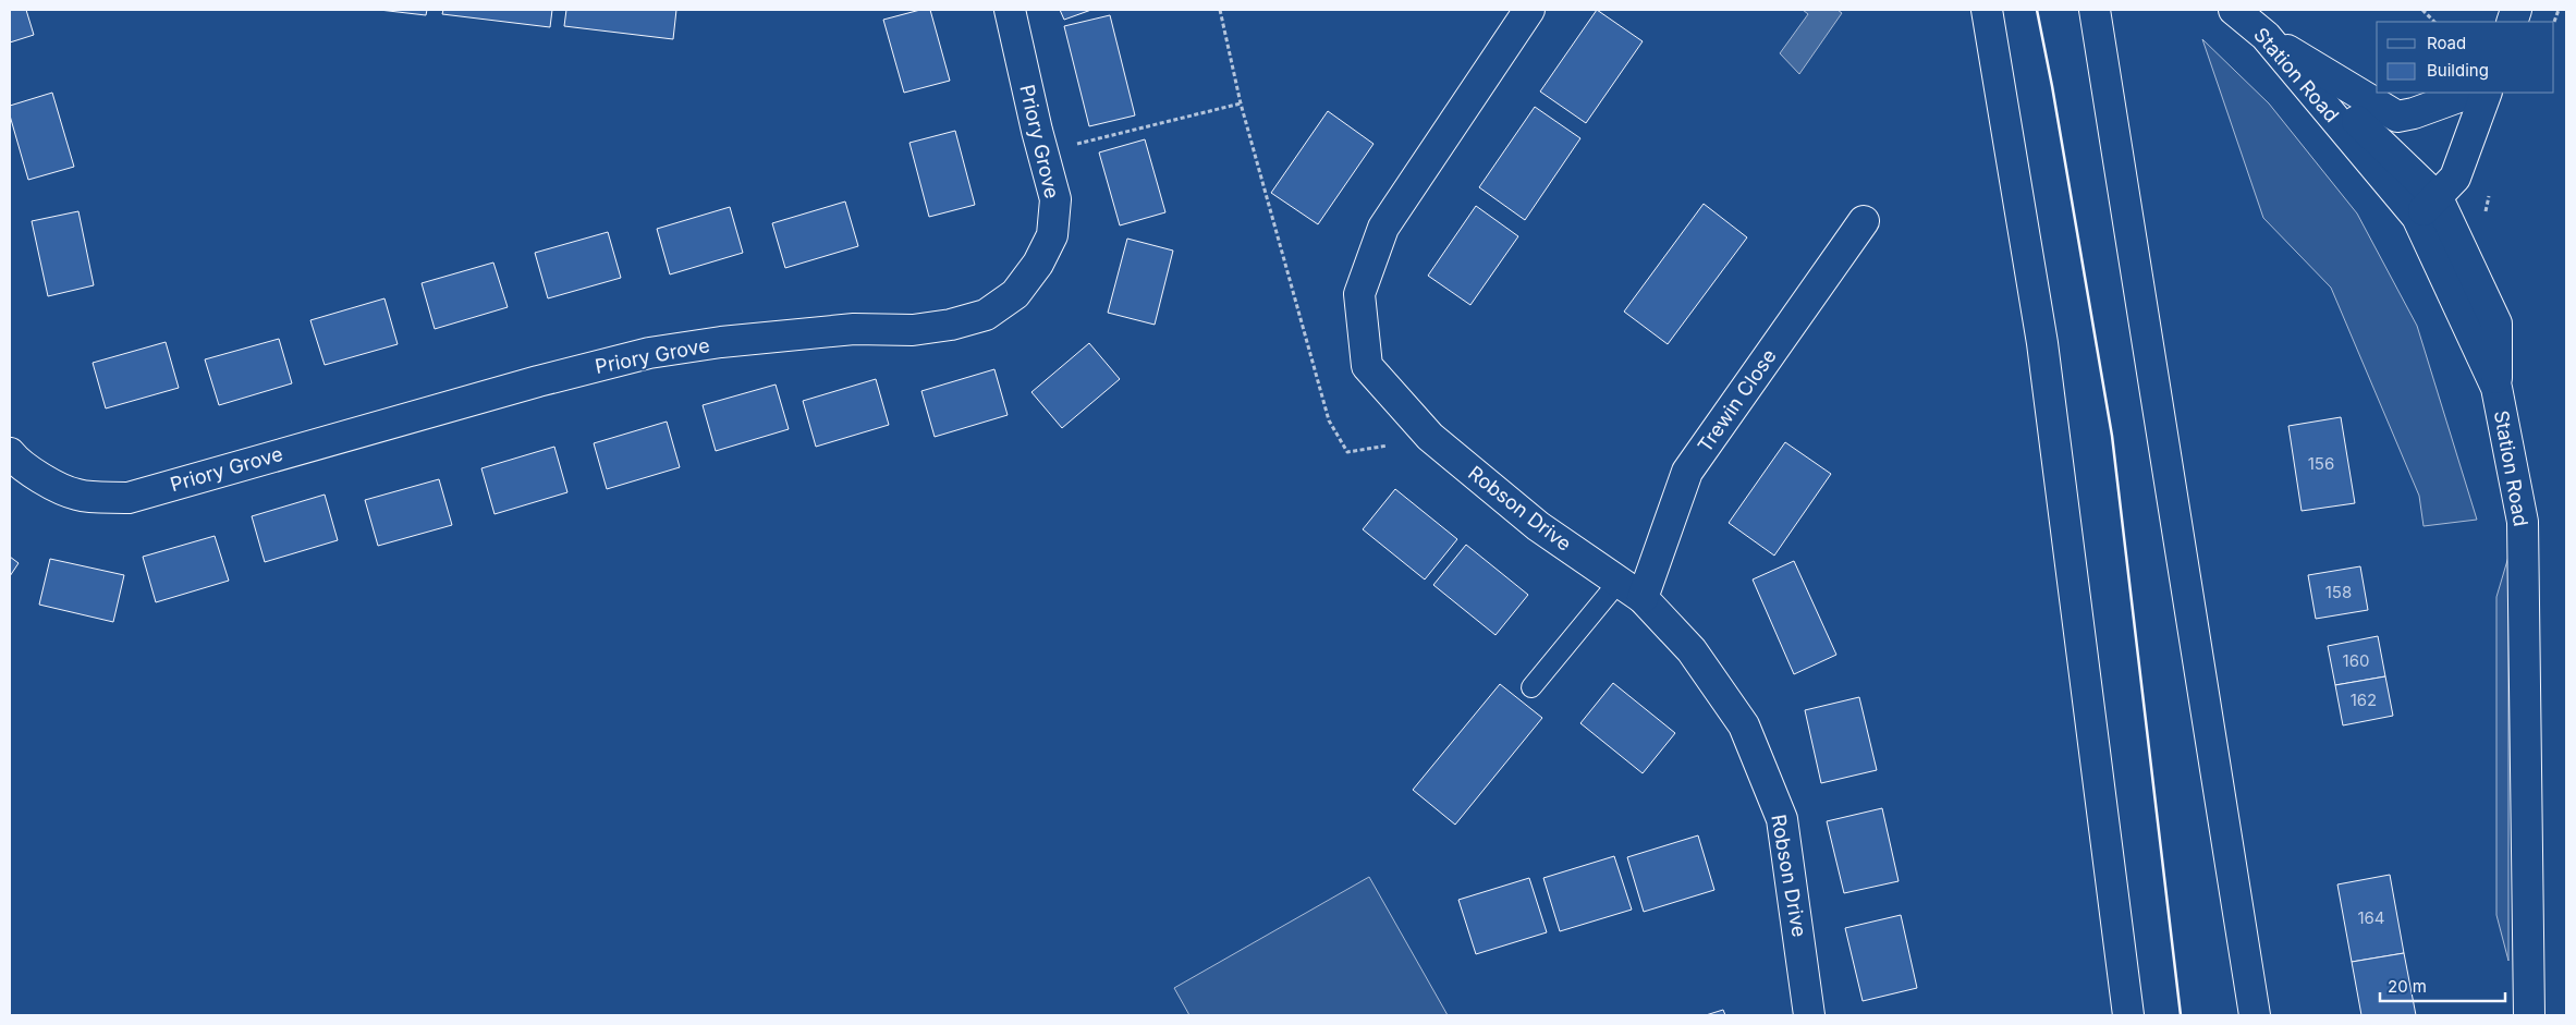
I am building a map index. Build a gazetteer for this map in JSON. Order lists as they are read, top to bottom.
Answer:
{
  "streets": {
    "main road": [
      "Station Road",
      "Priory Grove",
      "Trewin Close",
      "Robson Drive"
    ]
  },
  "crossings": [
    ["Trewin Close", "Robson Drive"]
  ],
  "house_numbers": [
    "156",
    "158",
    "160",
    "162",
    "164"
  ],
  "legend": ["Road", "Building"],
  "scale_bar": "20 m"
}
